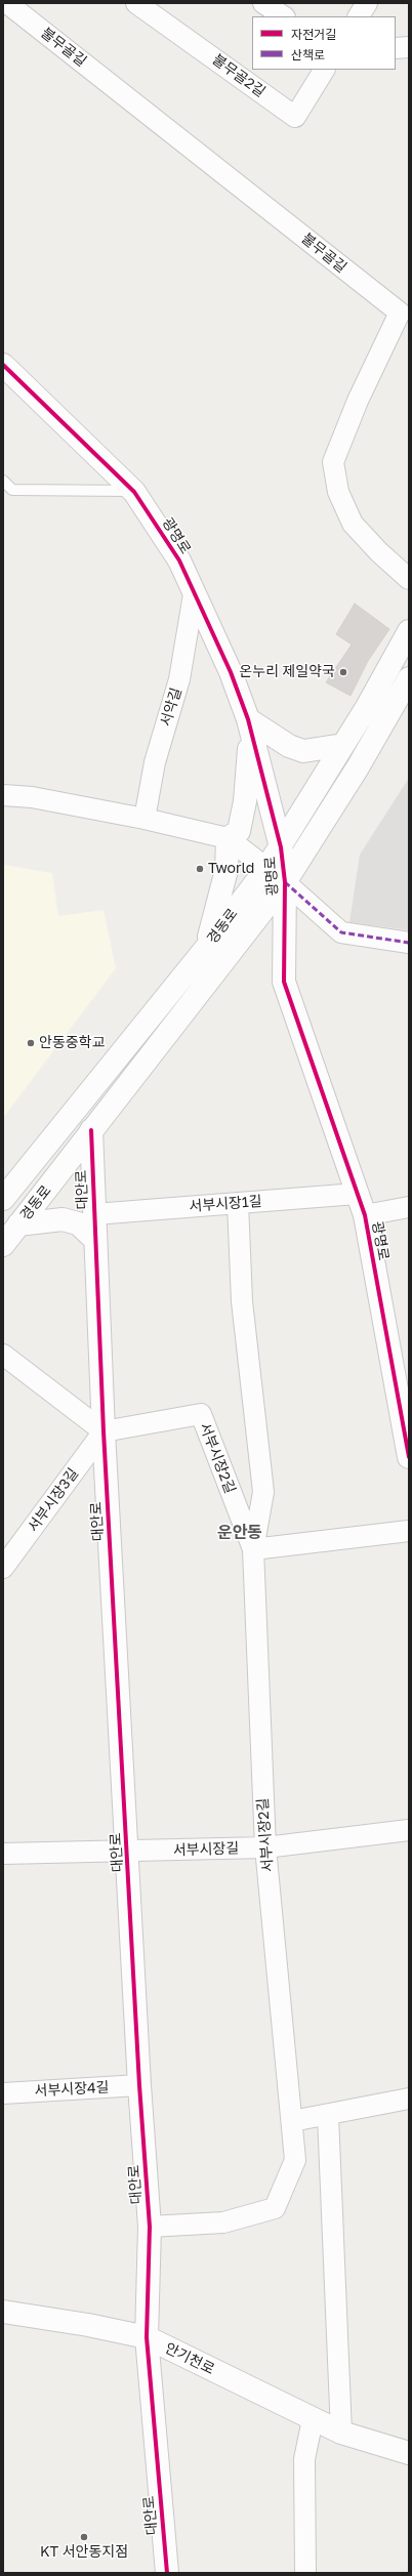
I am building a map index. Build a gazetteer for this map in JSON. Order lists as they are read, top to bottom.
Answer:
{
  "streets": {
    "street": [
      "불무골길",
      "불무골2길",
      "광명로",
      "서악길",
      "경동로",
      "대안로",
      "서부시장1길",
      "서부시장2길",
      "서부시장3길",
      "서부시장길",
      "서부시장4길",
      "안기천로"
    ]
  },
  "crossings": [
    ["광명로", "서악길"],
    ["광명로", "경동로"],
    ["광명로", "서부시장1길"],
    ["경동로", "대안로"],
    ["대안로", "서부시장1길"],
    ["대안로", "서부시장2길"],
    ["대안로", "서부시장3길"],
    ["대안로", "서부시장길"],
    ["대안로", "서부시장4길"],
    ["대안로", "안기천로"],
    ["서부시장2길", "서부시장3길"],
    ["서부시장2길", "서부시장길"]
  ],
  "districts": ["운안동"],
  "places": [
    "온누리 제일약국",
    "Tworld",
    "안동중학교",
    "KT 서안동지점"
  ],
  "legend": ["자전거길", "산책로"]
}
